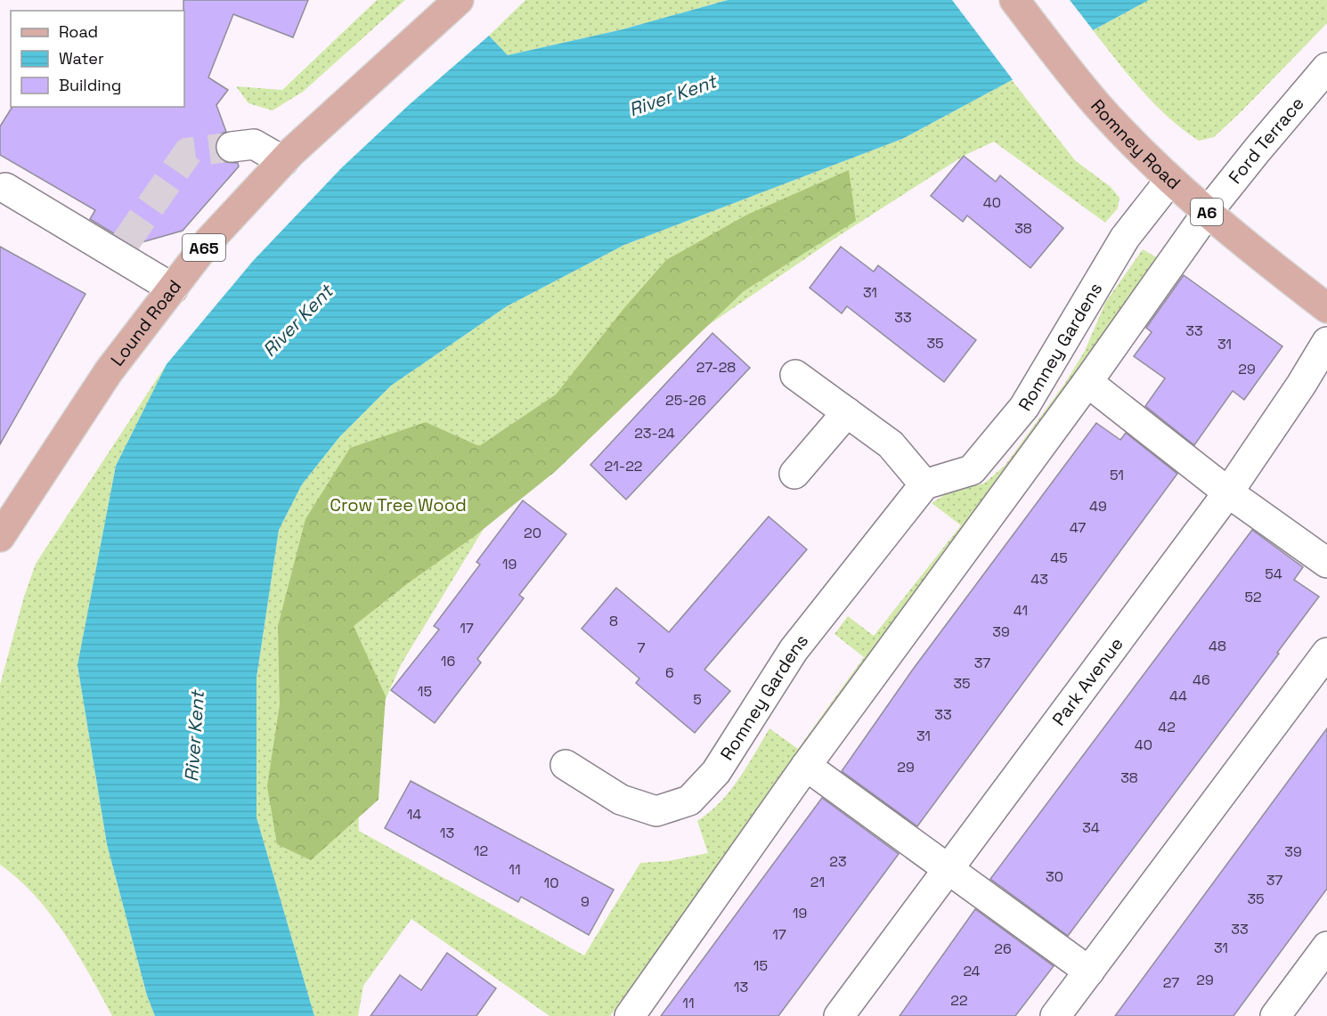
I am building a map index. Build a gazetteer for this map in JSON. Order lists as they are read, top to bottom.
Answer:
{
  "streets": {
    "main road": [
      "Romney Road",
      "A6",
      "A65",
      "Lound Road"
    ],
    "street": ["Ford Terrace", "Romney Gardens", "Park Avenue"]
  },
  "crossings": [
    ["Ford Terrace", "Romney Road"],
    ["Romney Road", "Romney Gardens"]
  ],
  "water": ["River Kent"],
  "parks": ["Crow Tree Wood"],
  "house_numbers": [
    "40",
    "38",
    "31",
    "33",
    "33",
    "35",
    "31",
    "27-28",
    "29",
    "25-26",
    "23-24",
    "21-22",
    "51",
    "49",
    "47",
    "20",
    "45",
    "19",
    "54",
    "43",
    "52",
    "41",
    "8",
    "17",
    "39",
    "48",
    "7",
    "16",
    "37",
    "6",
    "46",
    "35",
    "15",
    "44",
    "5",
    "33",
    "42",
    "31",
    "40",
    "29",
    "38",
    "14",
    "34",
    "13",
    "12",
    "39",
    "23",
    "11",
    "30",
    "37",
    "21",
    "10",
    "35",
    "9",
    "19",
    "33",
    "17",
    "31",
    "26",
    "15",
    "24",
    "29",
    "27",
    "13",
    "22",
    "11"
  ],
  "legend": ["Road", "Water", "Building"]
}
